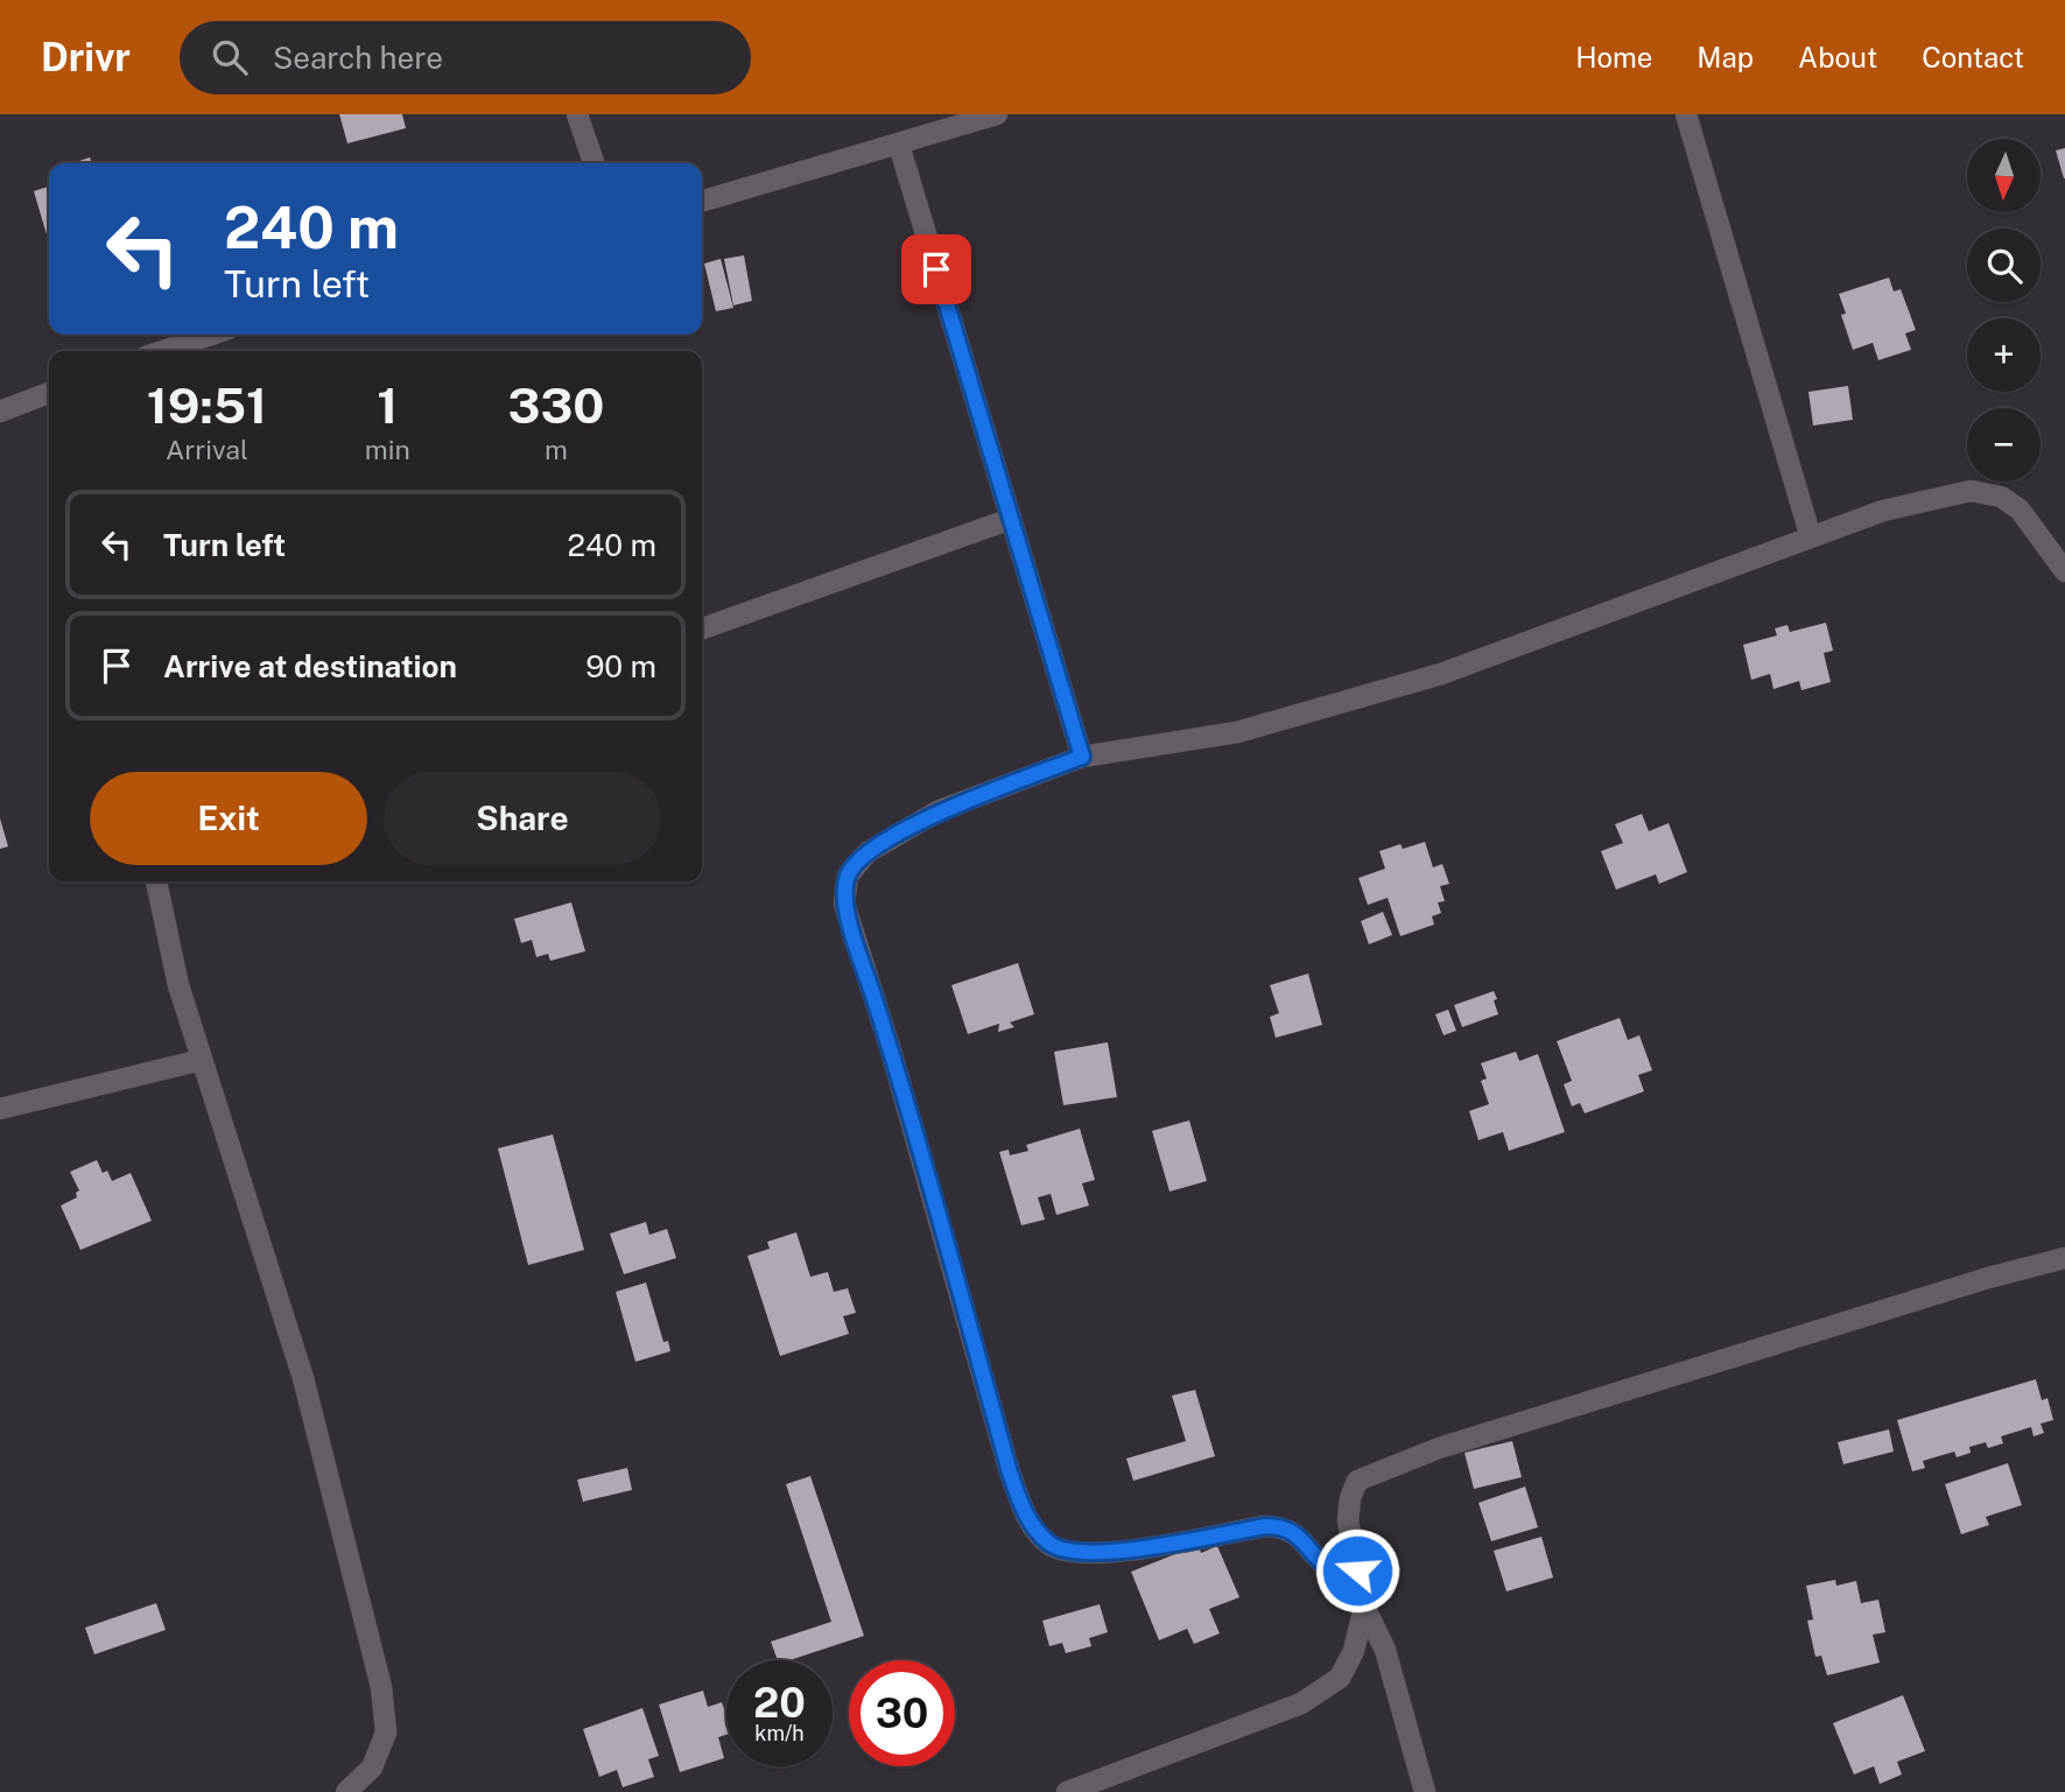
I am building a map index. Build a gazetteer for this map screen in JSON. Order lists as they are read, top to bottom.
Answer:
{
  "north": "bottom",
  "page": {
    "header": "Drivr",
    "search": "Search here",
    "nav": [
      "Home",
      "Map",
      "About",
      "Contact"
    ],
    "map_buttons": ["+", "−"],
    "turn": ["240 m", "Turn left"],
    "eta": [
      "19:51",
      "Arrival",
      "1",
      "min",
      "330",
      "m"
    ],
    "list": [
      {
        "name": "Turn left",
        "value": "240 m"
      },
      {
        "name": "Arrive at destination",
        "value": "90 m"
      }
    ],
    "buttons": ["Exit", "Share"],
    "speed": "20 km/h",
    "limit": "30"
  }
}
